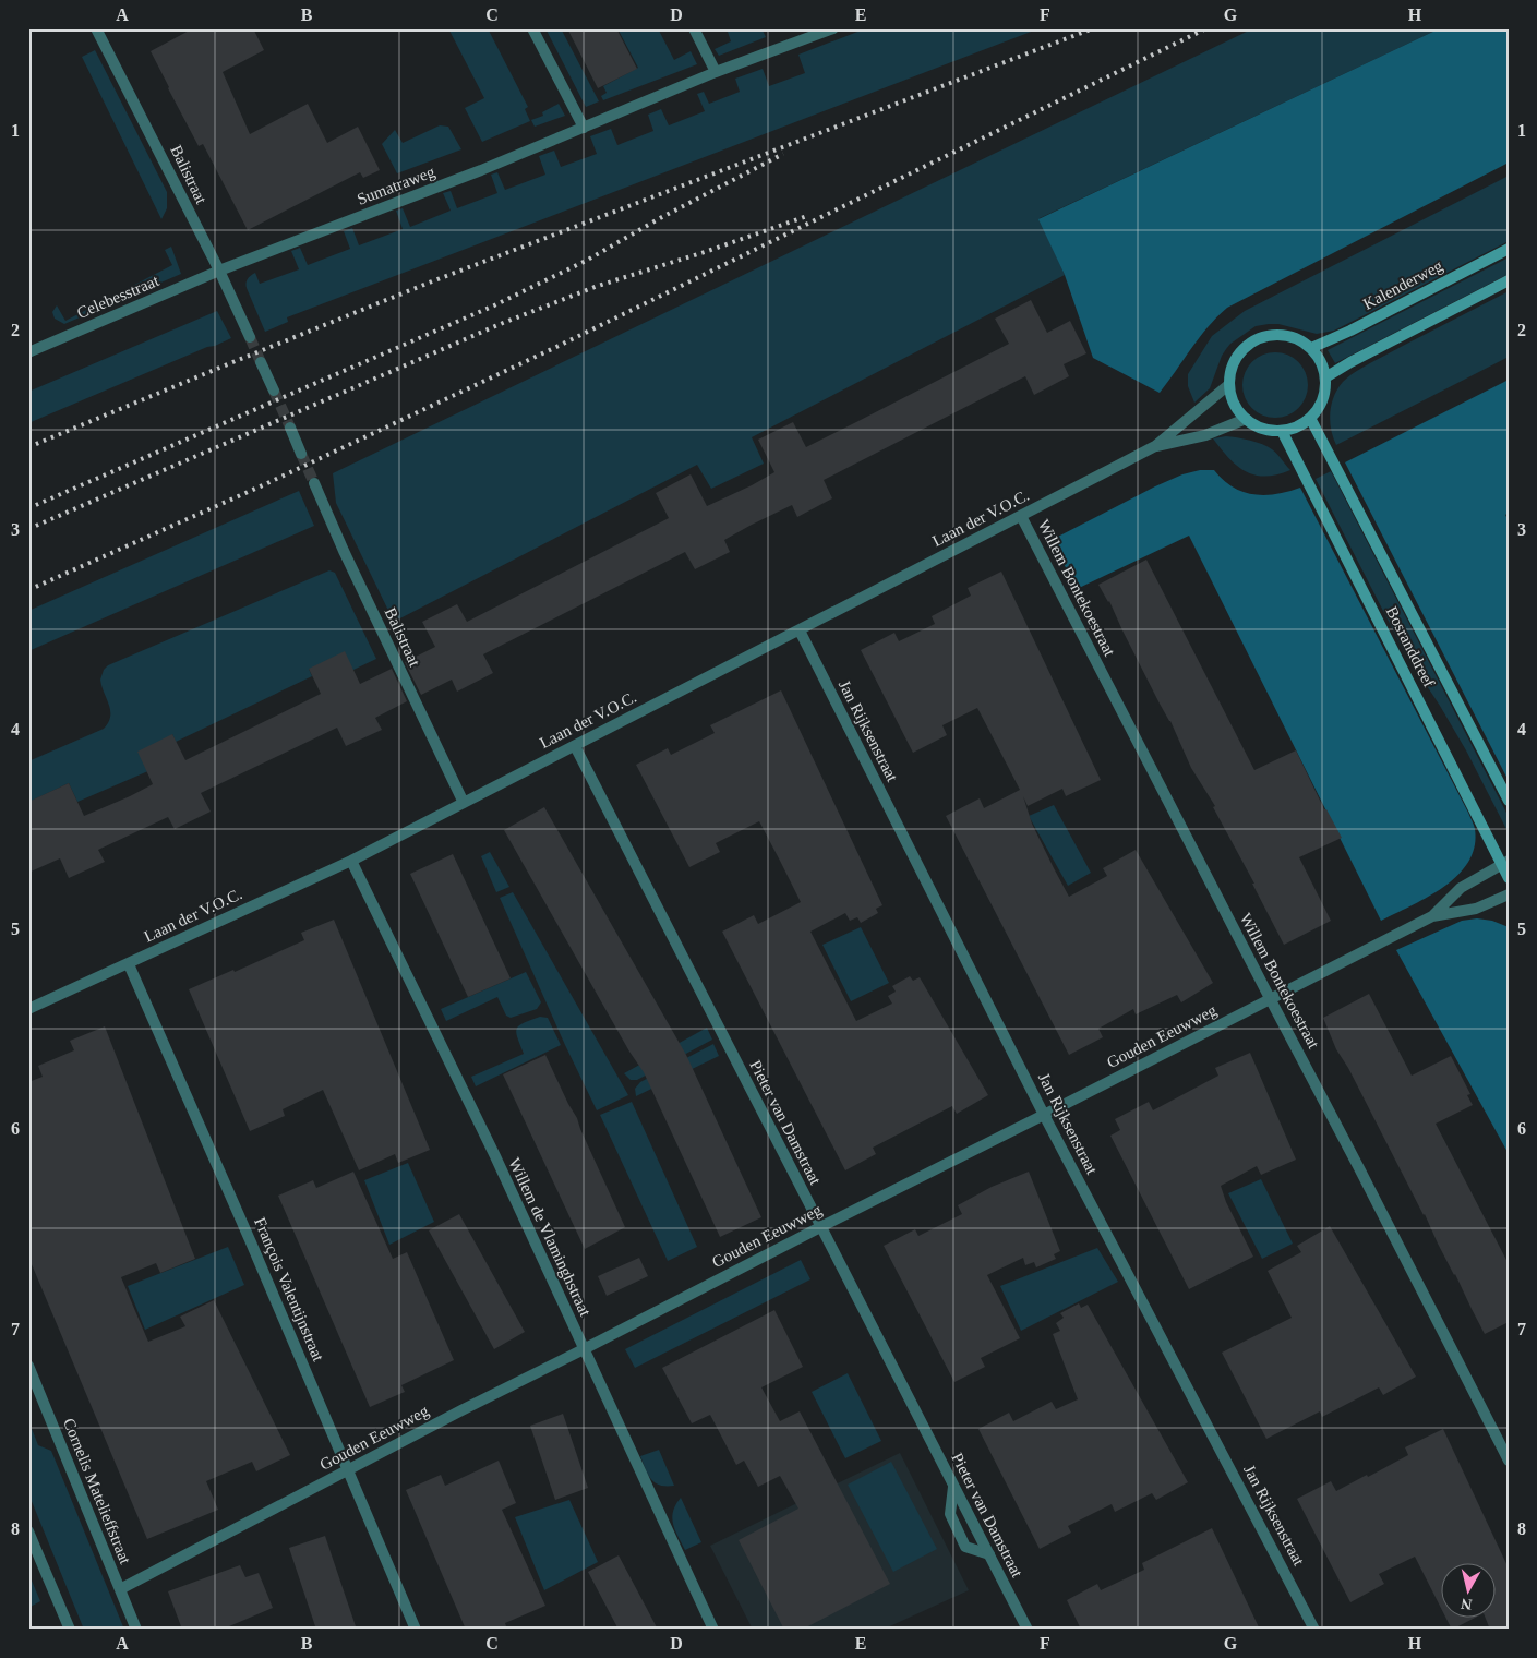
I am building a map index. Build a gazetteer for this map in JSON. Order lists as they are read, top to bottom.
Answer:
{
  "streets": {
    "main road": ["Kalenderweg", "Bosranddreef"],
    "street": [
      "Balistraat",
      "Sumatraweg",
      "Celebesstraat",
      "Laan der V.O.C.",
      "Willem Bontekoestraat",
      "Jan Rijksenstraat",
      "Gouden Eeuwweg",
      "Pieter van Damstraat",
      "Willem de Vlaminghstraat",
      "François Valentijnstraat",
      "Cornelis Matelieffstraat"
    ]
  },
  "crossings": [
    ["Balistraat", "Sumatraweg"],
    ["Balistraat", "Celebesstraat"],
    ["Balistraat", "Laan der V.O.C."],
    ["Sumatraweg", "Celebesstraat"],
    ["Kalenderweg", "Laan der V.O.C."],
    ["Kalenderweg", "Bosranddreef"],
    ["Laan der V.O.C.", "Willem Bontekoestraat"],
    ["Laan der V.O.C.", "Bosranddreef"],
    ["Laan der V.O.C.", "Jan Rijksenstraat"],
    ["Laan der V.O.C.", "Pieter van Damstraat"],
    ["Laan der V.O.C.", "Willem de Vlaminghstraat"],
    ["Laan der V.O.C.", "François Valentijnstraat"],
    ["Willem Bontekoestraat", "Gouden Eeuwweg"],
    ["Bosranddreef", "Gouden Eeuwweg"],
    ["Jan Rijksenstraat", "Gouden Eeuwweg"],
    ["Gouden Eeuwweg", "Pieter van Damstraat"],
    ["Gouden Eeuwweg", "Willem de Vlaminghstraat"],
    ["Gouden Eeuwweg", "François Valentijnstraat"],
    ["Gouden Eeuwweg", "Cornelis Matelieffstraat"]
  ],
  "north": "bottom",
  "grid": {
    "columns": [
      "A",
      "B",
      "C",
      "D",
      "E",
      "F",
      "G",
      "H"
    ],
    "rows": [
      "1",
      "2",
      "3",
      "4",
      "5",
      "6",
      "7",
      "8"
    ]
  }
}
